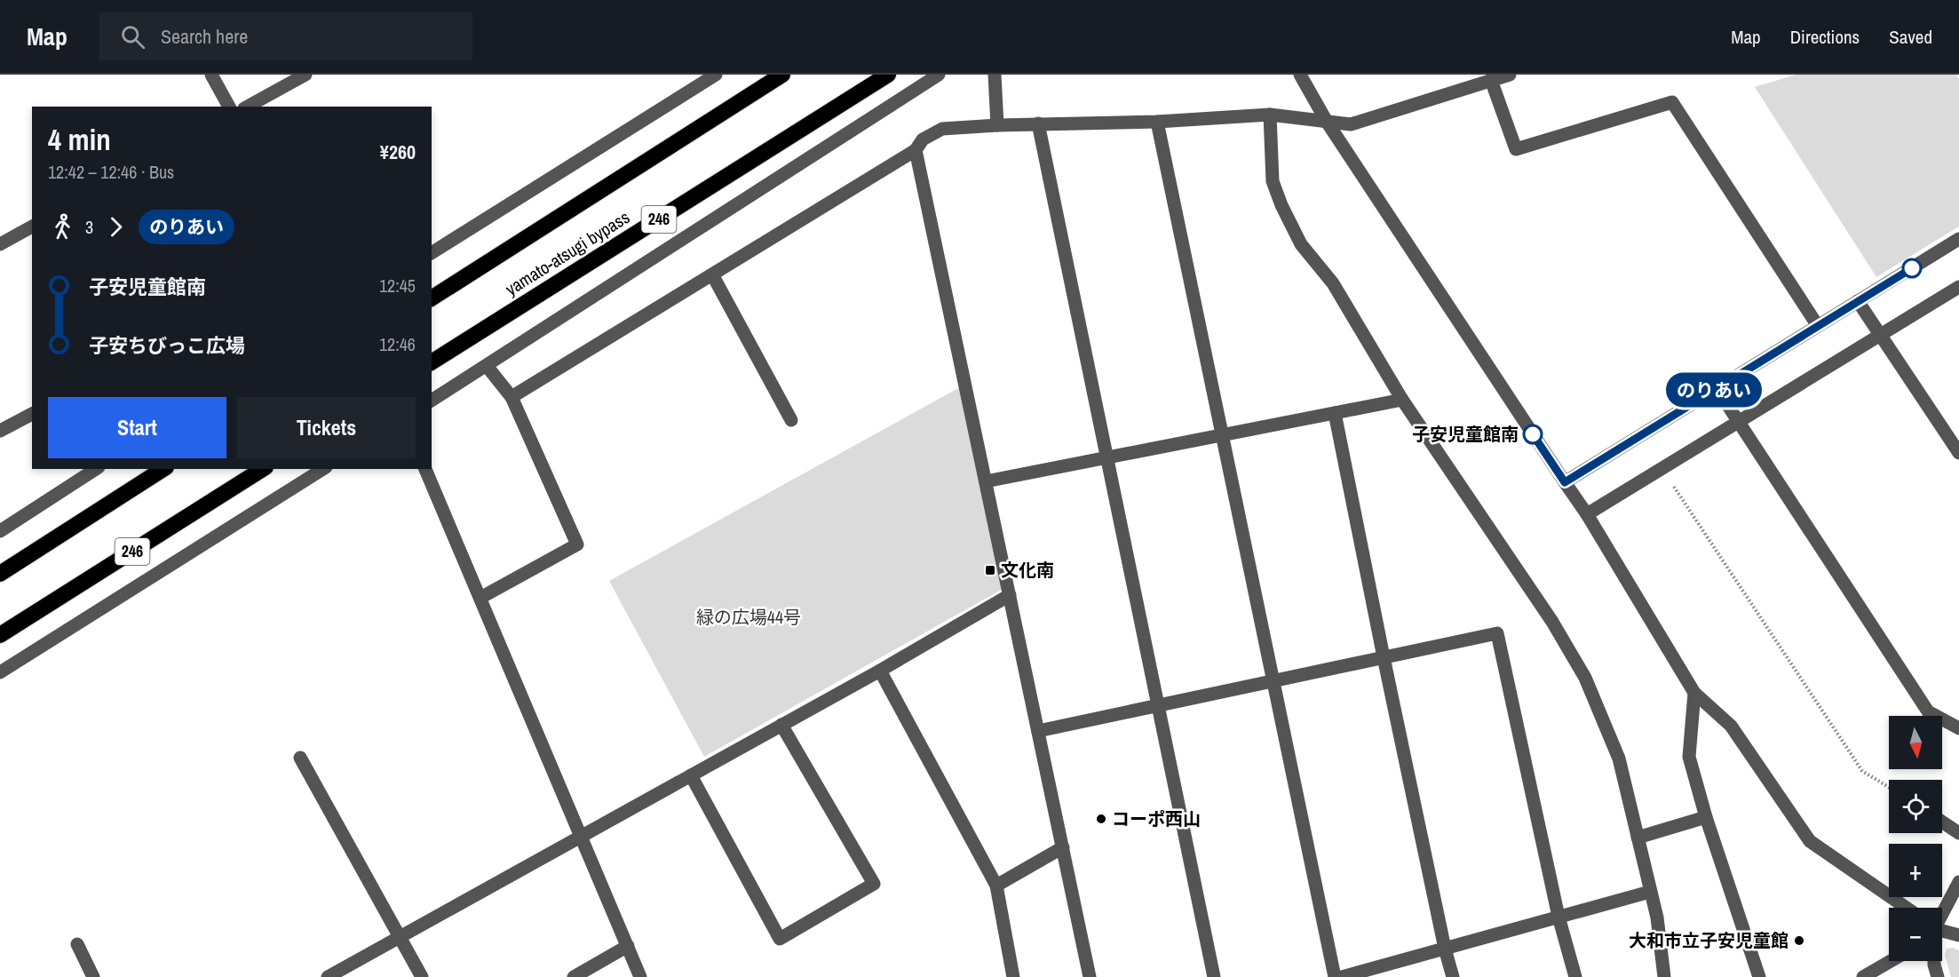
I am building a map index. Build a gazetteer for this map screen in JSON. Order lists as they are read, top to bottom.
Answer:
{
  "streets": {
    "highway": ["246", "yamato-atsugi bypass"]
  },
  "parks": ["緑の広場44号"],
  "places": {
    "other": ["子安児童館南", "コーポ西山", "大和市立子安児童館"],
    "transit": ["文化南"]
  },
  "lines": ["bus line のりあい"],
  "north": "bottom",
  "page": {
    "header": "Map",
    "search": "Search here",
    "nav": ["Map", "Directions", "Saved"],
    "on_map": "のりあい",
    "heading": ["4 min", "12:42 – 12:46 · Bus", "¥260"],
    "legs": ["3", "のりあい"],
    "list": [
      {
        "name": "子安児童館南",
        "value": "12:45"
      },
      {
        "name": "子安ちびっこ広場",
        "value": "12:46"
      }
    ],
    "buttons": ["Start", "Tickets"],
    "map_buttons": ["+", "−"]
  }
}
